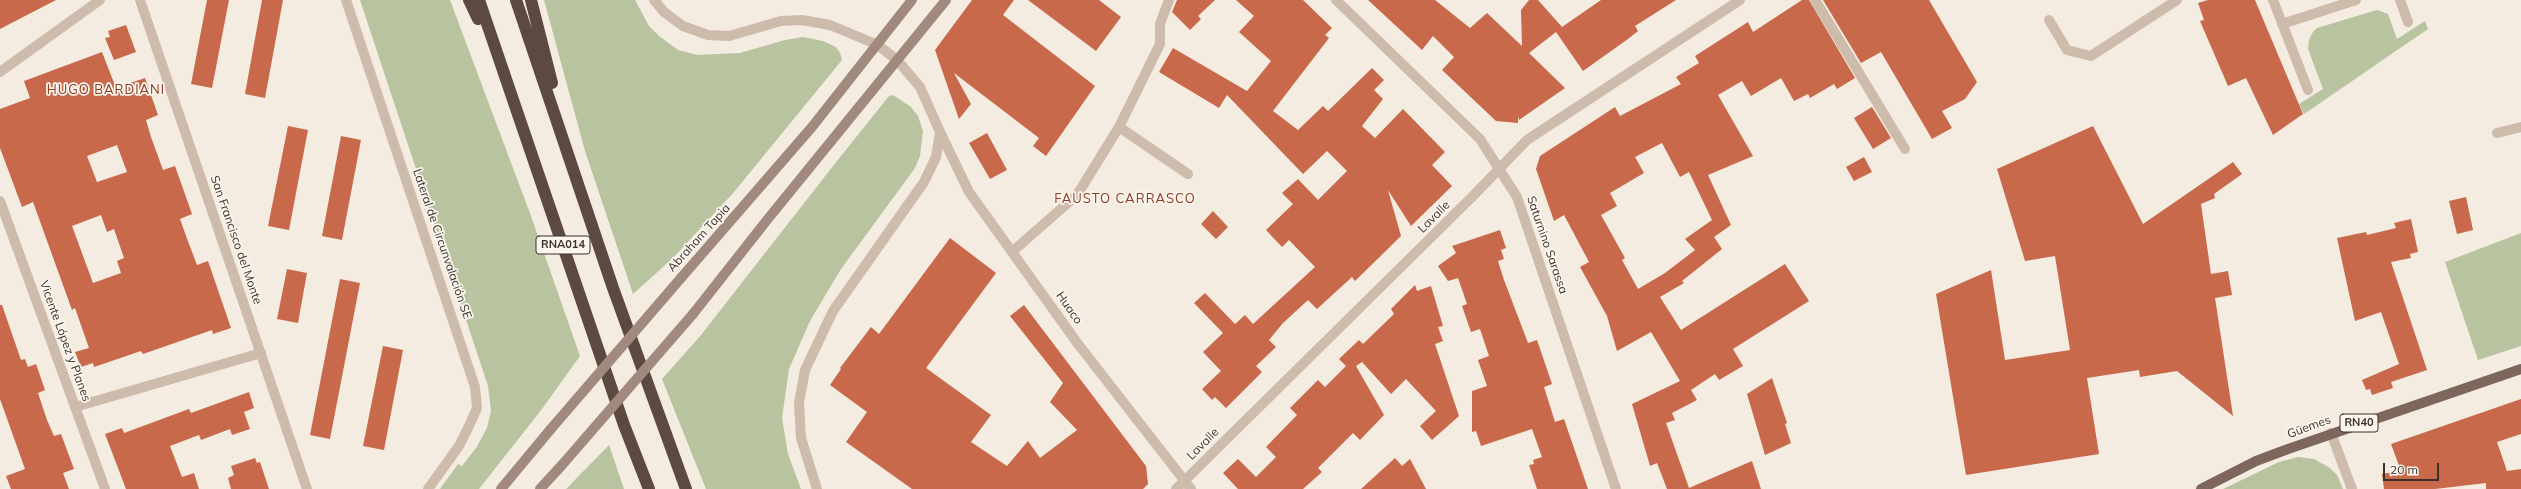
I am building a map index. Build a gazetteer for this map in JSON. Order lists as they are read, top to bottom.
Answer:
{
  "streets": {
    "highway": ["RNA014"],
    "main road": ["Abraham Tapia", "RN40", "Güemes"],
    "street": [
      "Lavalle",
      "San Francisco del Monte",
      "Lateral de Circunvalación SE",
      "Saturnino Sarassa",
      "Huaco",
      "Vicente López y Planes"
    ]
  },
  "crossings": [
    ["Lavalle", "Saturnino Sarassa"],
    ["Lavalle", "Huaco"]
  ],
  "districts": ["HUGO BARDIANI", "FAUSTO CARRASCO"],
  "scale_bar": "20 m"
}
